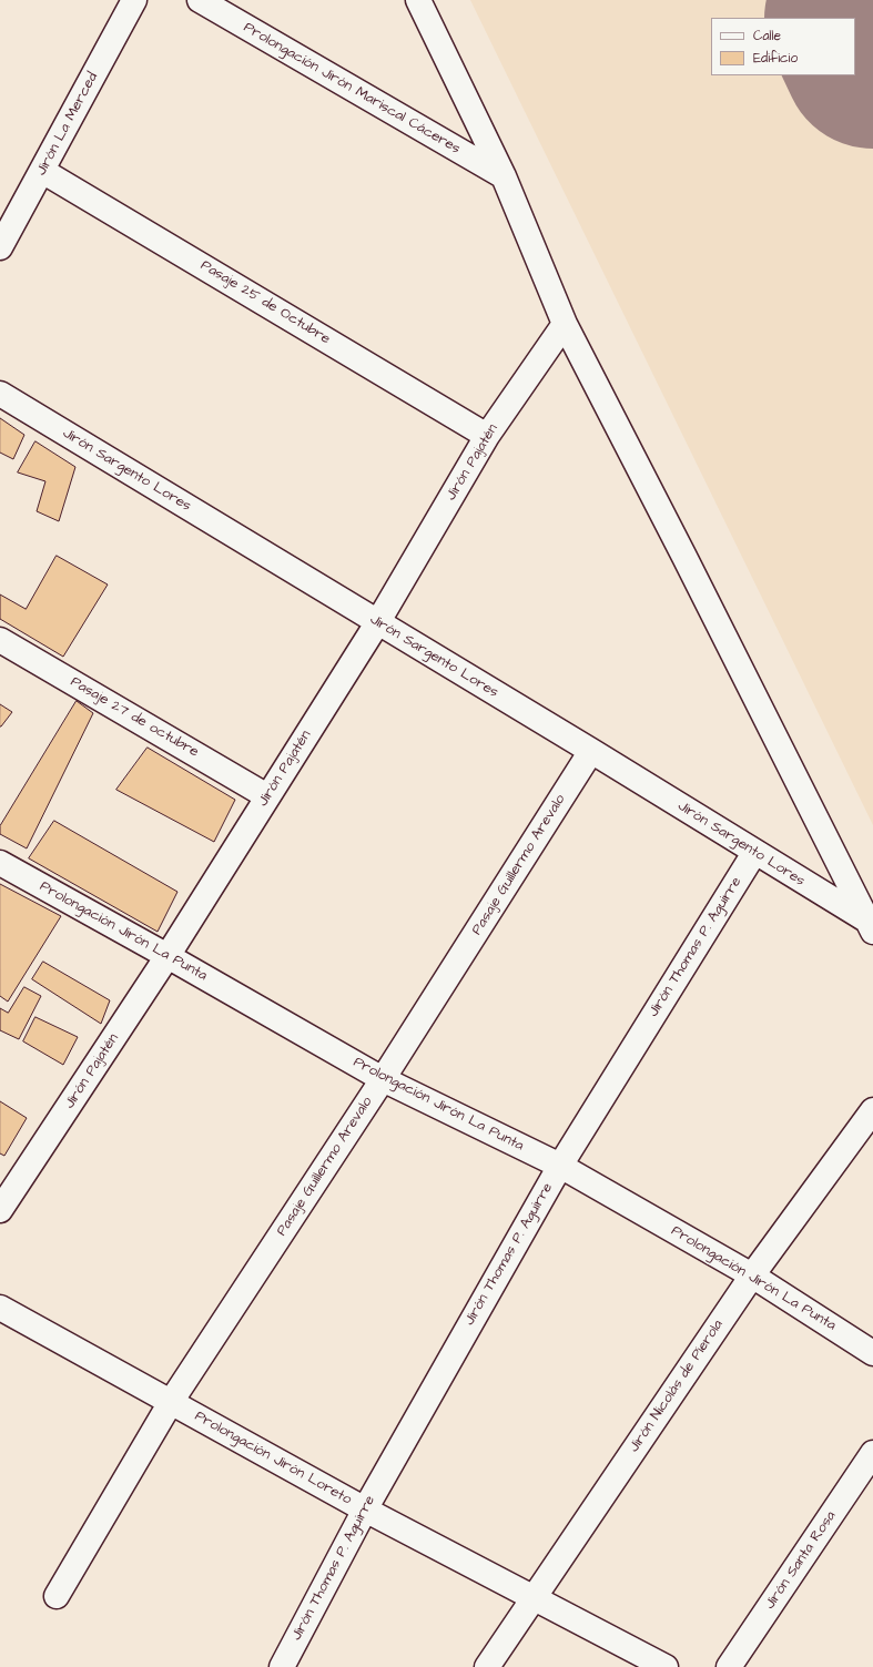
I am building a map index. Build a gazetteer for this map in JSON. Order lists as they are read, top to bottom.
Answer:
{
  "streets": {
    "street": [
      "Prolongación Jirón Mariscal Cáceres",
      "Jirón La Merced",
      "Pasaje 25 de Octubre",
      "Jirón Pajatén",
      "Jirón Sargento Lores",
      "Pasaje 27 de octubre",
      "Pasaje Guillermo Arevalo",
      "Prolongación Jirón La Punta",
      "Jirón Thomas P. Aguirre",
      "Jirón Nicolás de Pierola",
      "Prolongación Jirón Loreto",
      "Jirón Santa Rosa"
    ]
  },
  "crossings": [
    ["Jirón La Merced", "Pasaje 25 de Octubre"],
    ["Pasaje 25 de Octubre", "Jirón Pajatén"],
    ["Jirón Pajatén", "Jirón Sargento Lores"],
    ["Jirón Pajatén", "Pasaje 27 de octubre"],
    ["Jirón Pajatén", "Prolongación Jirón La Punta"],
    ["Jirón Sargento Lores", "Pasaje Guillermo Arevalo"],
    ["Jirón Sargento Lores", "Jirón Thomas P. Aguirre"],
    ["Pasaje Guillermo Arevalo", "Prolongación Jirón La Punta"],
    ["Pasaje Guillermo Arevalo", "Prolongación Jirón Loreto"],
    ["Prolongación Jirón La Punta", "Jirón Thomas P. Aguirre"],
    ["Prolongación Jirón La Punta", "Jirón Nicolás de Pierola"],
    ["Jirón Thomas P. Aguirre", "Prolongación Jirón Loreto"],
    ["Jirón Nicolás de Pierola", "Prolongación Jirón Loreto"]
  ],
  "legend": ["Calle", "Edificio"]
}
